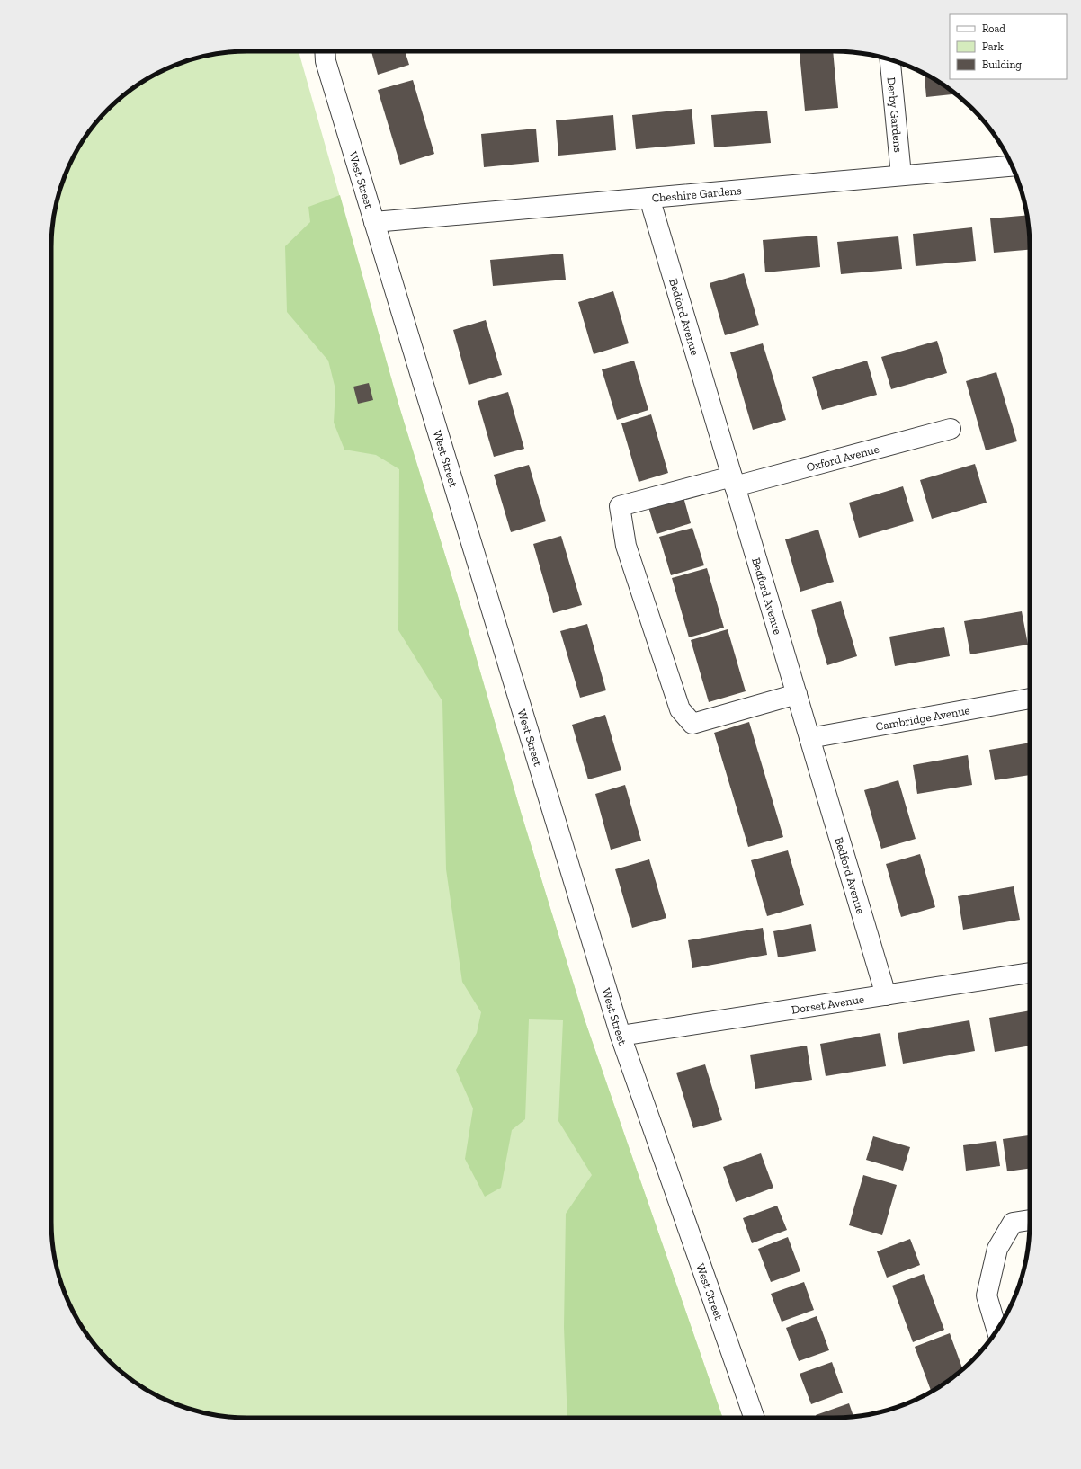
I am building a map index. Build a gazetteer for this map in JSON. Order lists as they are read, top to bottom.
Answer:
{
  "streets": {
    "street": [
      "Derby Gardens",
      "West Street",
      "Cheshire Gardens",
      "Bedford Avenue",
      "Oxford Avenue",
      "Cambridge Avenue",
      "Dorset Avenue"
    ]
  },
  "crossings": [
    ["Derby Gardens", "Cheshire Gardens"],
    ["West Street", "Cheshire Gardens"],
    ["West Street", "Dorset Avenue"],
    ["Cheshire Gardens", "Bedford Avenue"],
    ["Bedford Avenue", "Oxford Avenue"],
    ["Bedford Avenue", "Cambridge Avenue"],
    ["Bedford Avenue", "Dorset Avenue"]
  ],
  "legend": ["Road", "Park", "Building"]
}
